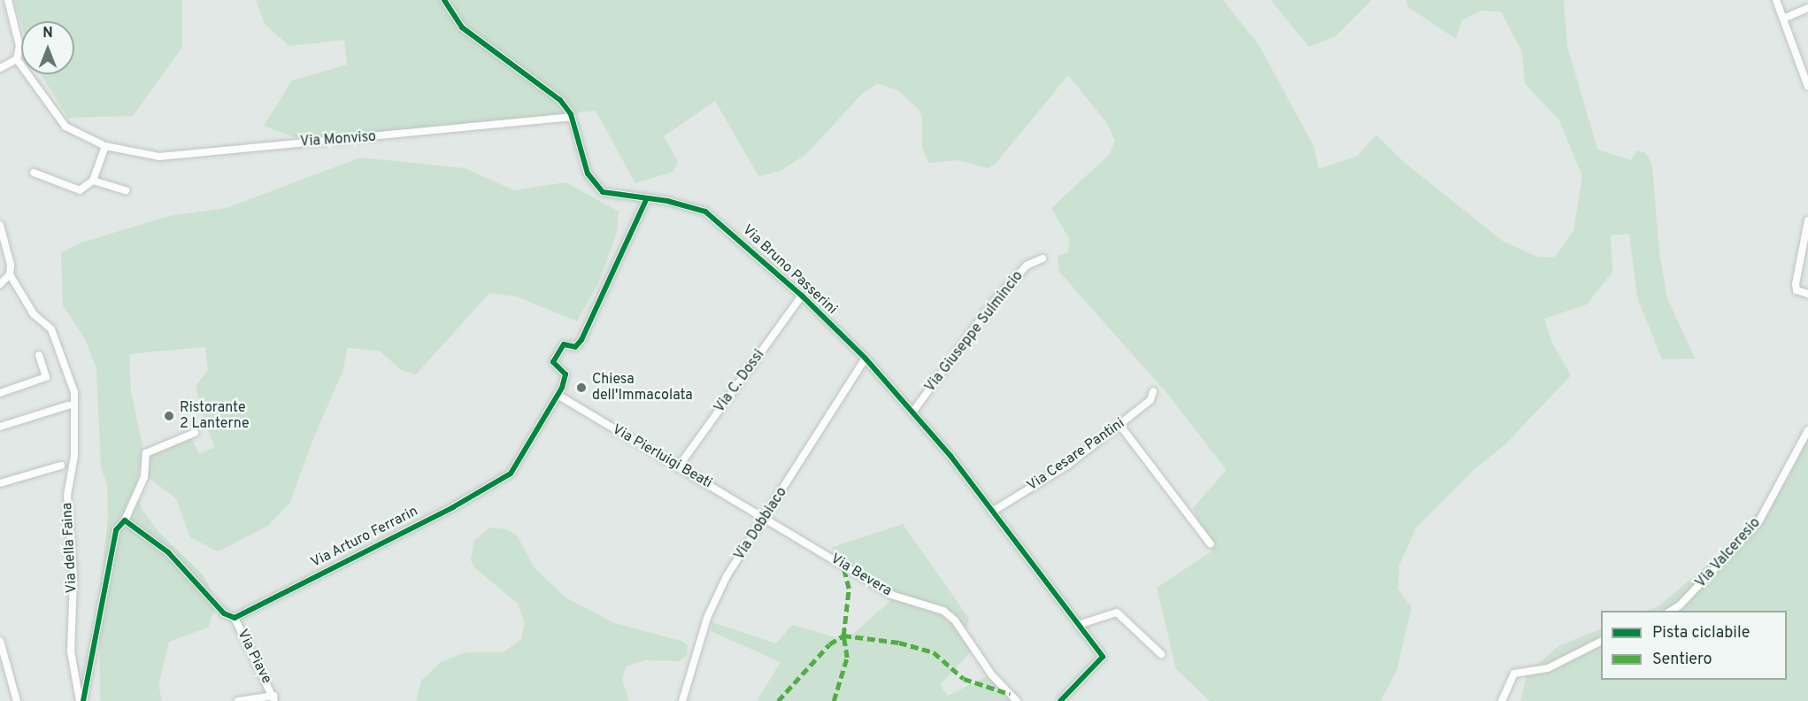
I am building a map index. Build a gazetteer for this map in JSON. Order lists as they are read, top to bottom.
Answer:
{
  "streets": {
    "street": [
      "Via Monviso",
      "Via Bruno Passerini",
      "Via Giuseppe Sulmincio",
      "Via C. Dossi",
      "Via Cesare Pantini",
      "Via Pierluigi Beati",
      "Via Dobbiaco",
      "Via Arturo Ferrarin",
      "Via della Faina",
      "Via Valceresio",
      "Via Bevera",
      "Via Piave"
    ]
  },
  "crossings": [
    ["Via Monviso", "Via Bruno Passerini"],
    ["Via Bruno Passerini", "Via Giuseppe Sulmincio"],
    ["Via Bruno Passerini", "Via C. Dossi"],
    ["Via Bruno Passerini", "Via Cesare Pantini"],
    ["Via Bruno Passerini", "Via Dobbiaco"],
    ["Via Bruno Passerini", "Via Arturo Ferrarin"],
    ["Via C. Dossi", "Via Pierluigi Beati"],
    ["Via Pierluigi Beati", "Via Dobbiaco"],
    ["Via Pierluigi Beati", "Via Arturo Ferrarin"],
    ["Via Pierluigi Beati", "Via Bevera"],
    ["Via Dobbiaco", "Via Bevera"],
    ["Via Arturo Ferrarin", "Via Piave"]
  ],
  "places": ["Chiesa dell'Immacolata", "Ristorante 2 Lanterne"],
  "legend": ["Pista ciclabile", "Sentiero"],
  "north": "top"
}
